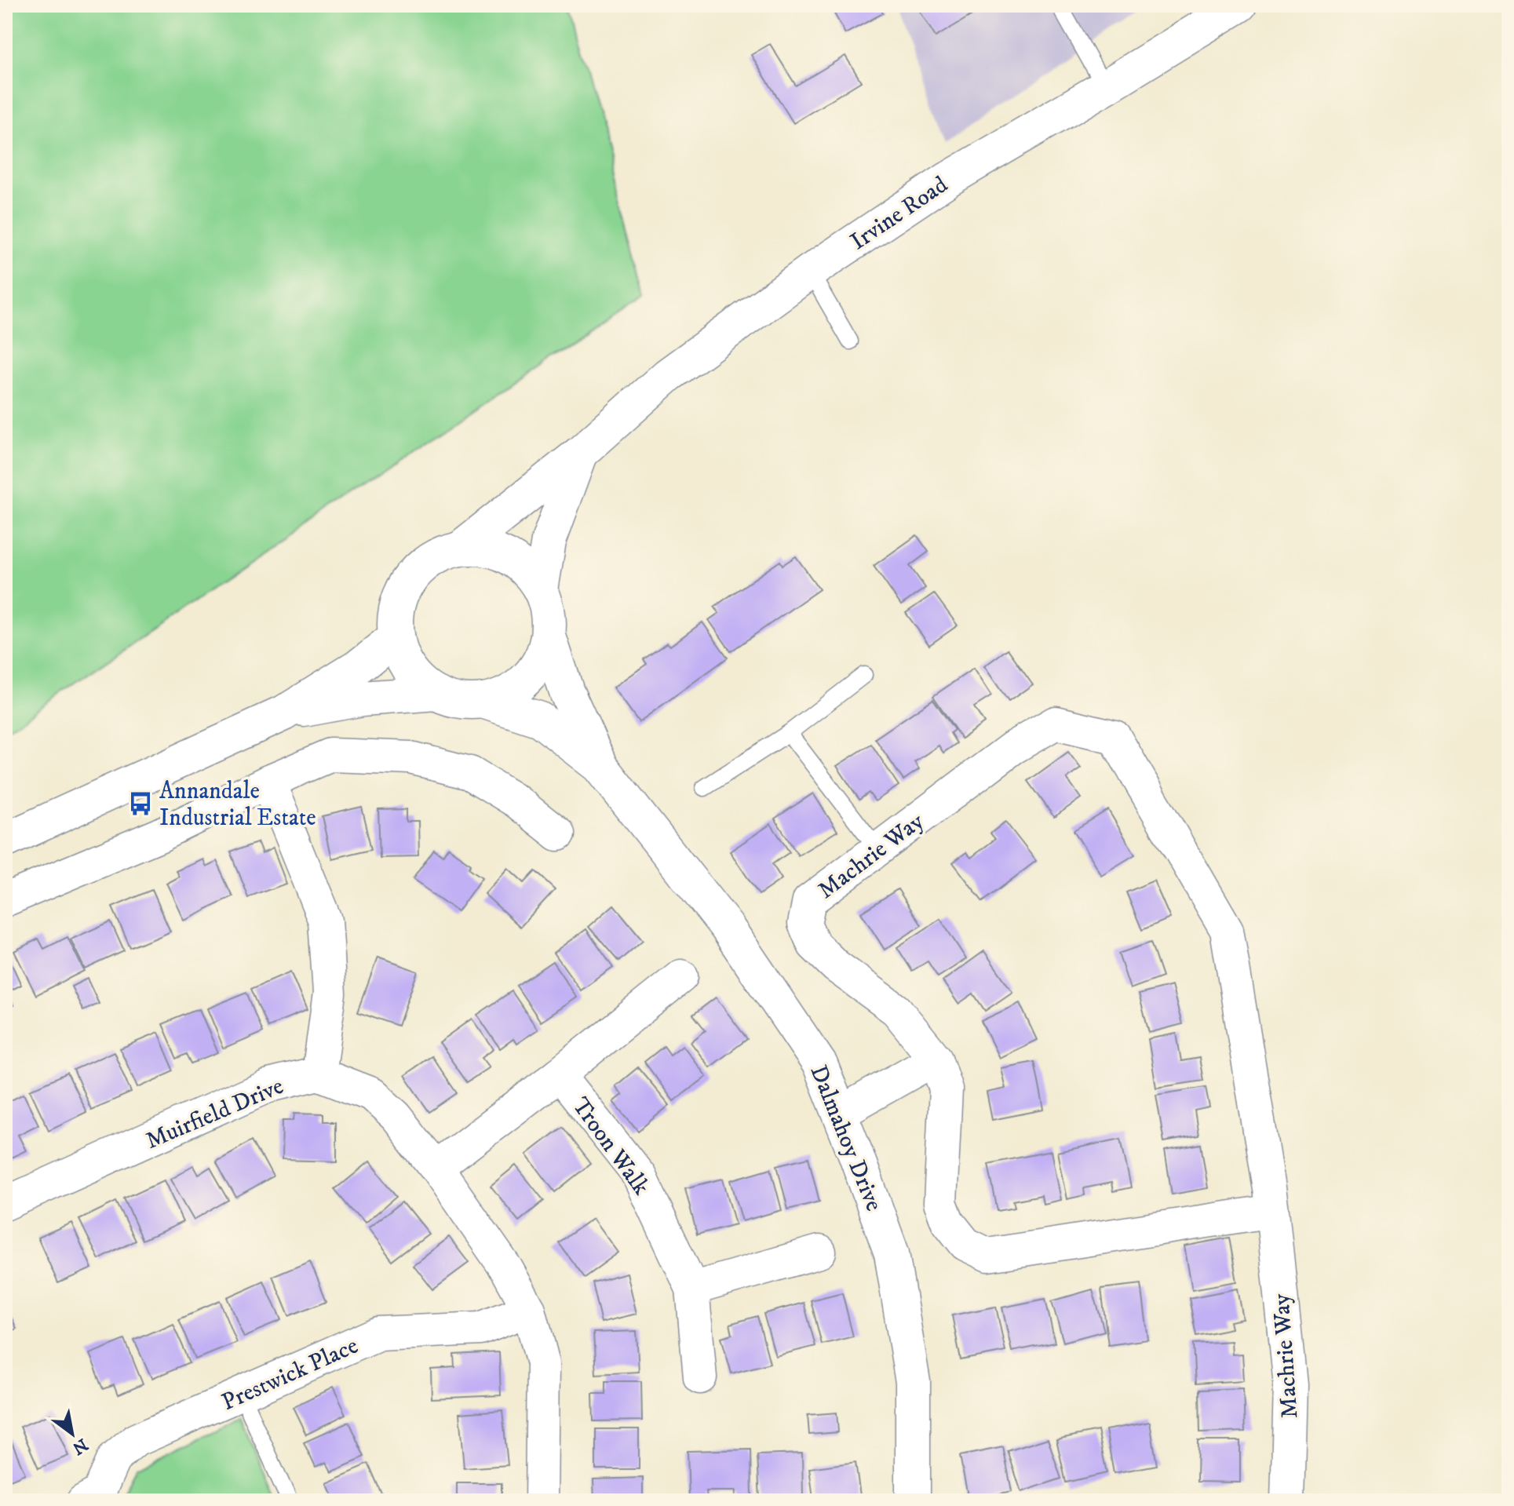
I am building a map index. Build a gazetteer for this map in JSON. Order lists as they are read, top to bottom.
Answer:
{
  "streets": {
    "main road": ["Irvine Road", "Dalmahoy Drive"],
    "street": [
      "Machrie Way",
      "Muirfield Drive",
      "Troon Walk",
      "Prestwick Place"
    ]
  },
  "places": {
    "bus stop": ["Annandale Industrial Estate"]
  },
  "north": "bottom right"
}
